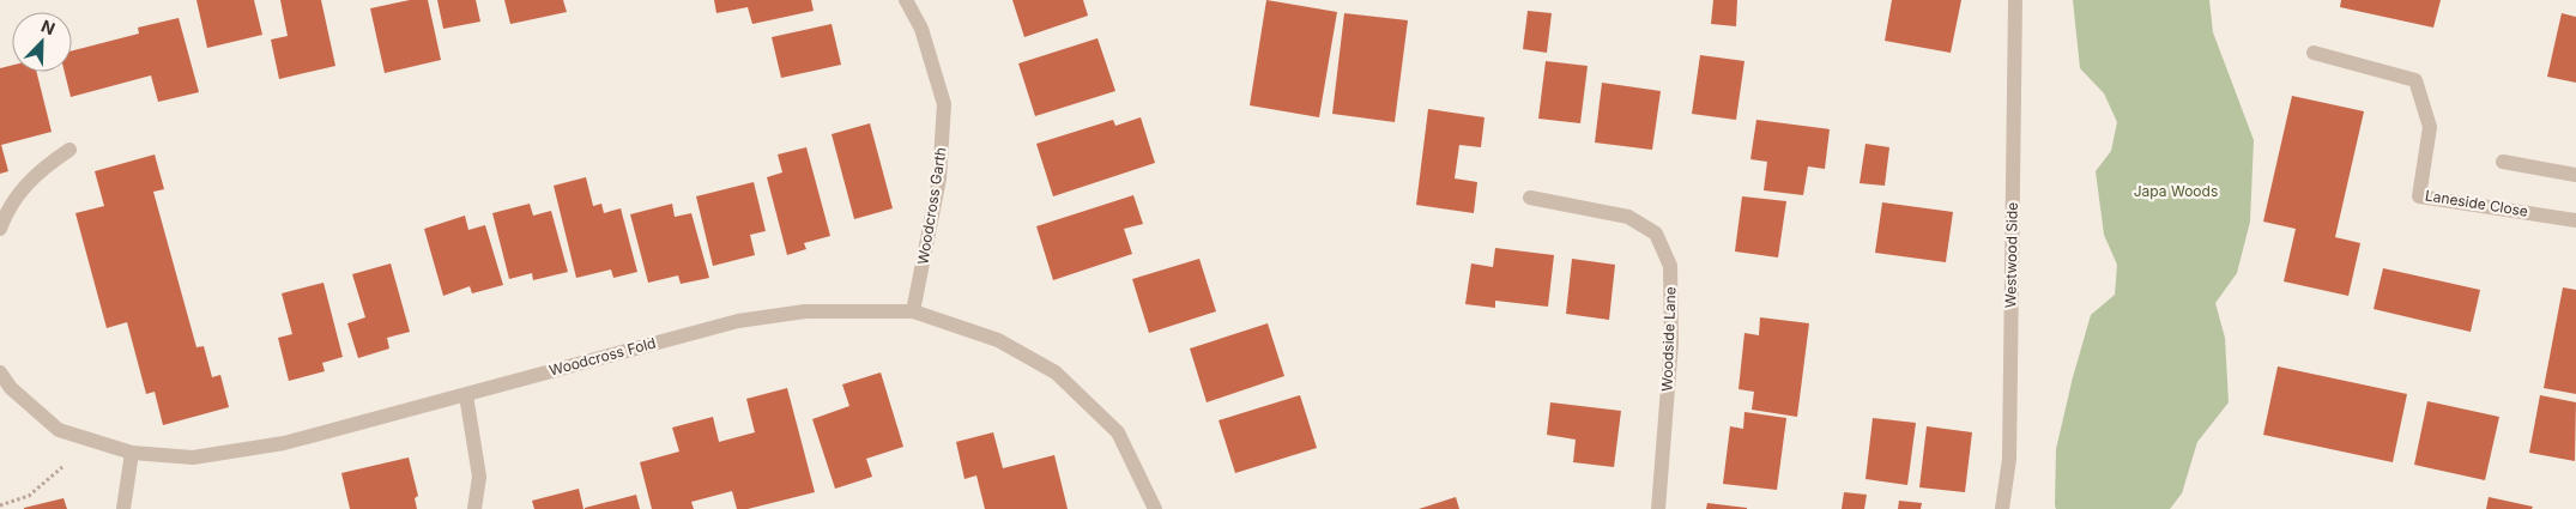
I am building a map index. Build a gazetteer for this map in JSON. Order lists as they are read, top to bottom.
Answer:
{
  "streets": {
    "street": [
      "Laneside Close",
      "Woodcross Garth",
      "Westwood Side",
      "Woodside Lane",
      "Woodcross Fold"
    ]
  },
  "crossings": [
    ["Woodcross Garth", "Woodcross Fold"]
  ],
  "parks": ["Japa Woods"],
  "north": "top right"
}
